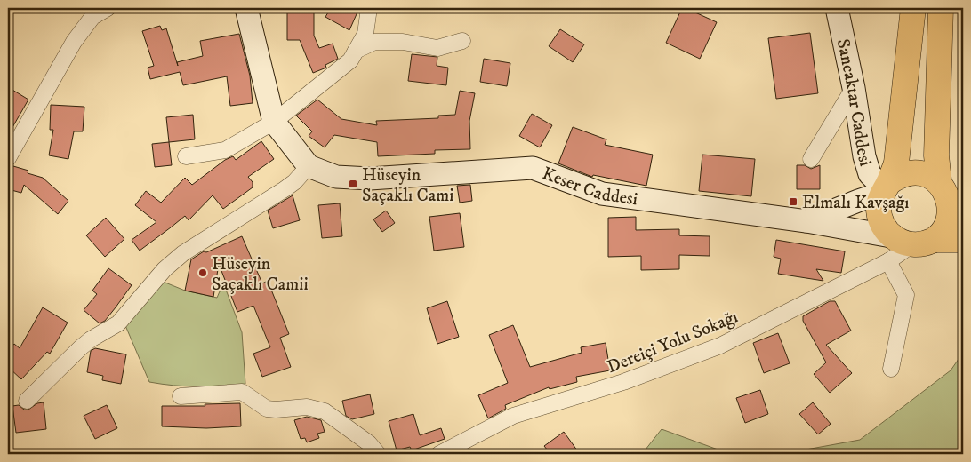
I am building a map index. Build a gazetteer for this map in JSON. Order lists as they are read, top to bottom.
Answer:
{
  "streets": {
    "street": ["Sancaktar Caddesi", "Keser Caddesi", "Dereiçi Yolu Sokağı"]
  },
  "crossings": [
    ["Sancaktar Caddesi", "Keser Caddesi"],
    ["Sancaktar Caddesi", "Dereiçi Yolu Sokağı"],
    ["Keser Caddesi", "Dereiçi Yolu Sokağı"]
  ],
  "places": {
    "transit": ["Hüseyin Saçaklı Cami", "Elmalı Kavşağı"],
    "other": ["Hüseyin Saçaklı Camii"]
  }
}
